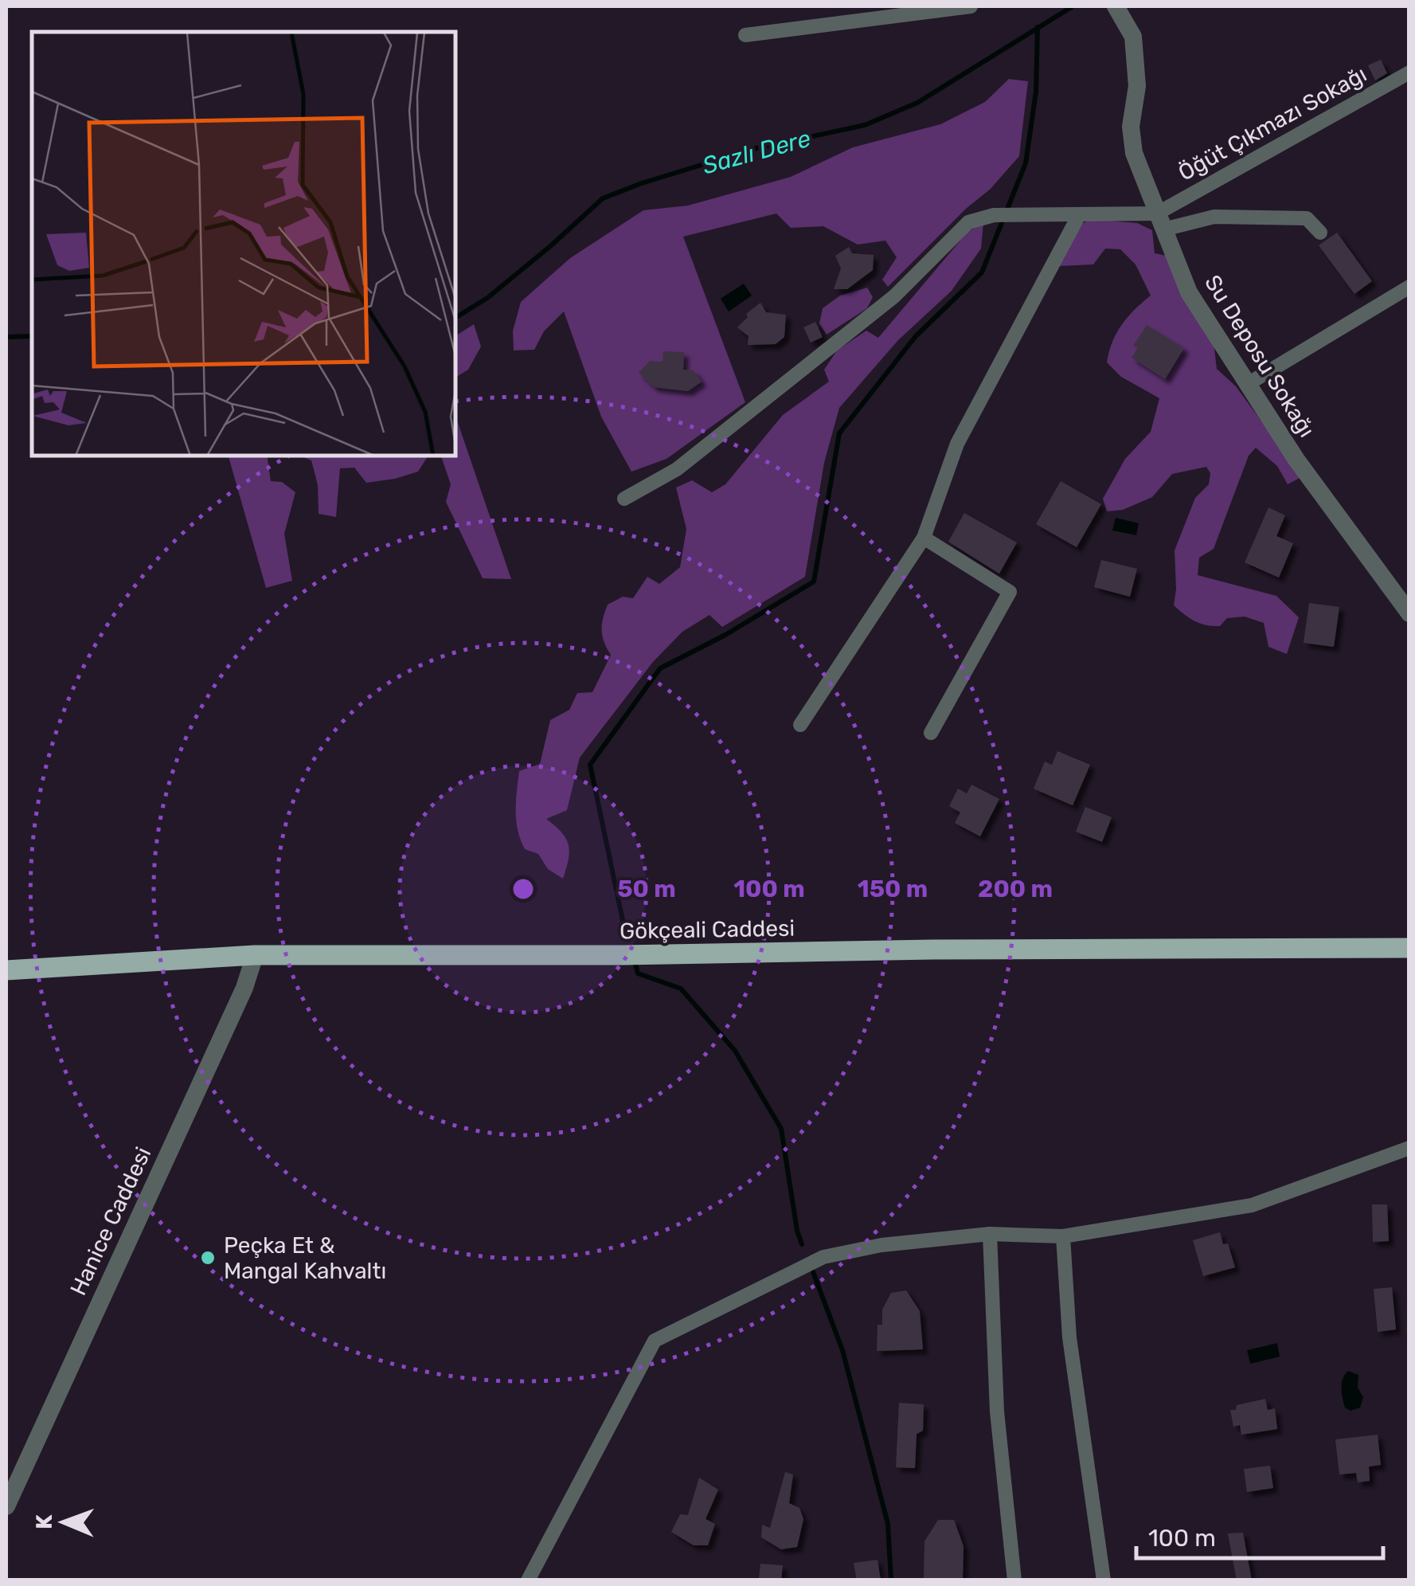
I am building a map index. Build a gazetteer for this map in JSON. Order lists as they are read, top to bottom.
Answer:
{
  "streets": {
    "main road": ["Gökçeali Caddesi"],
    "street": ["Öğüt Çıkmazı Sokağı", "Su Deposu Sokağı", "Hanice Caddesi"]
  },
  "crossings": [
    ["Öğüt Çıkmazı Sokağı", "Su Deposu Sokağı"],
    ["Gökçeali Caddesi", "Hanice Caddesi"]
  ],
  "water": ["Sazlı Dere"],
  "places": ["Peçka Et & Mangal Kahvaltı"],
  "scale_bar": "100 m",
  "north": "left",
  "rings": [
    "50 m",
    "100 m",
    "150 m",
    "200 m"
  ]
}
